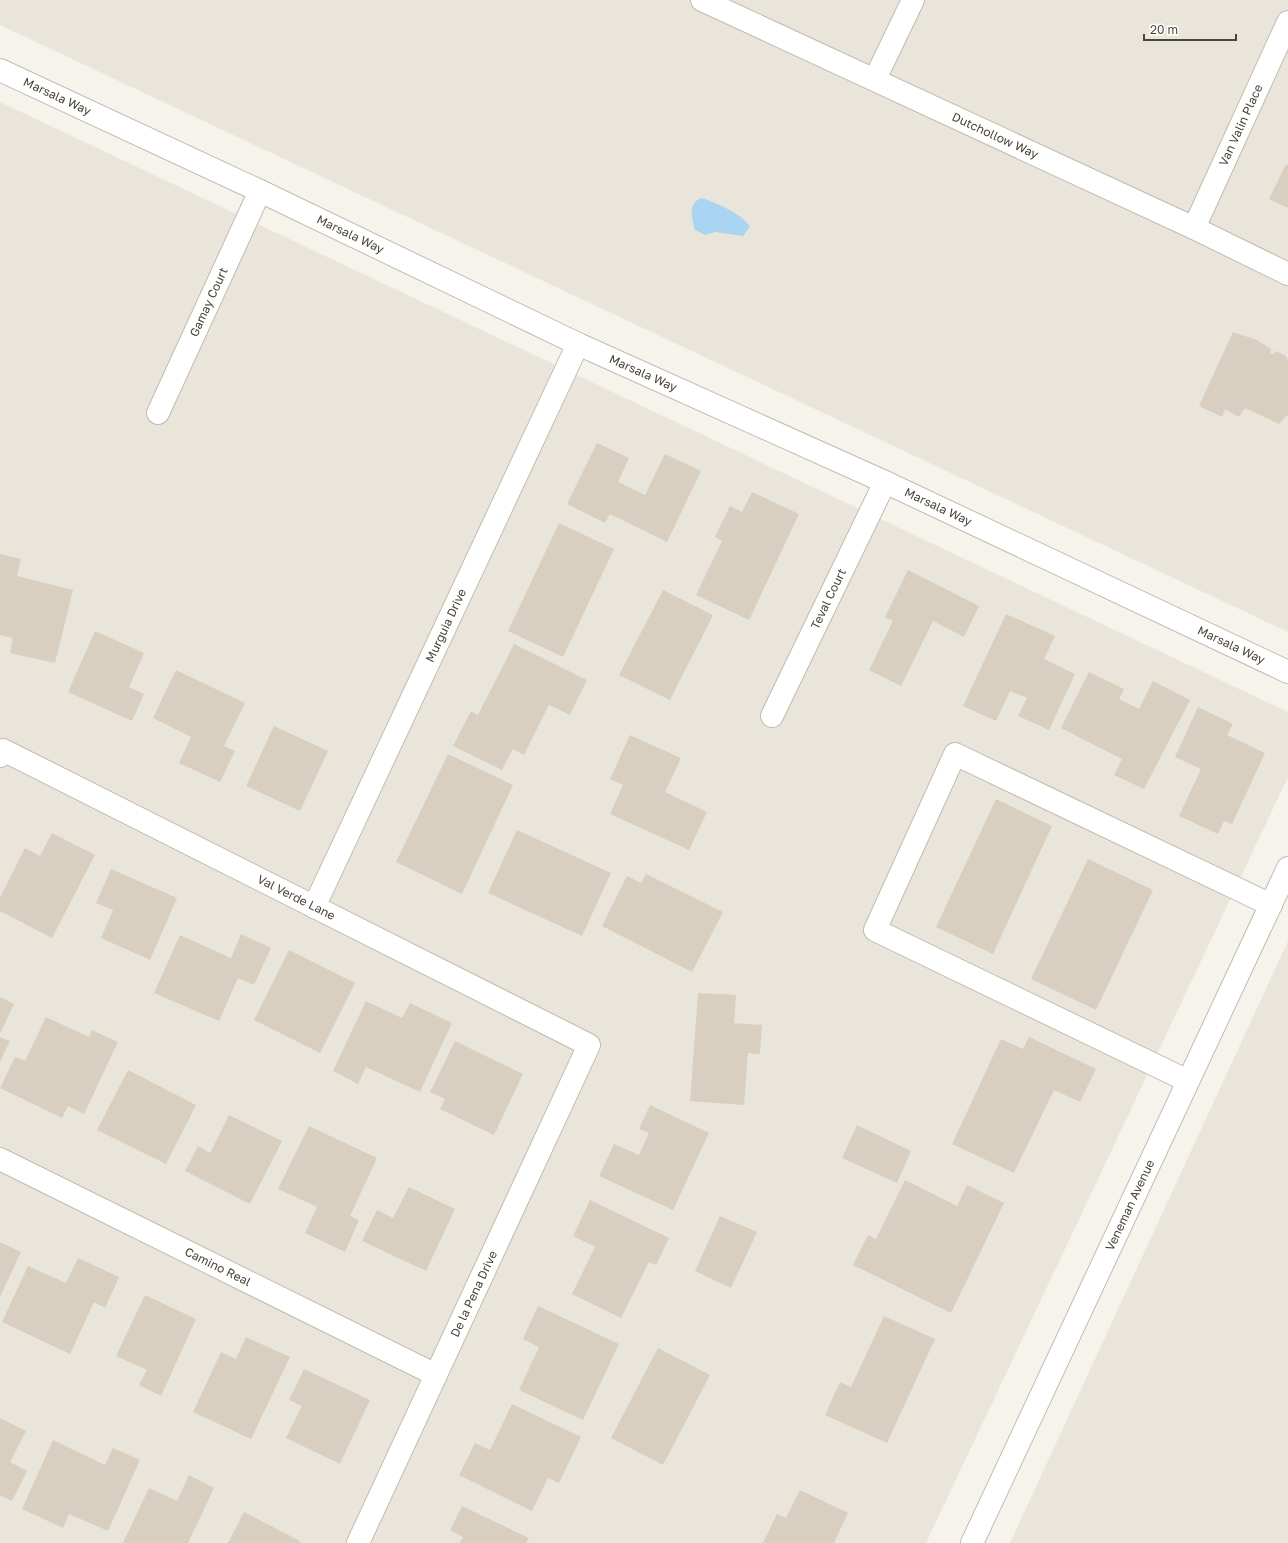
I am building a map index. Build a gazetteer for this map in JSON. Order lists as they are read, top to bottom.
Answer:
{
  "streets": {
    "street": [
      "Marsala Way",
      "Van Valin Place",
      "Dutchollow Way",
      "Gamay Court",
      "Teval Court",
      "Murguia Drive",
      "Val Verde Lane",
      "Veneman Avenue",
      "Camino Real",
      "De la Pena Drive"
    ]
  },
  "crossings": [
    ["Marsala Way", "Gamay Court"],
    ["Marsala Way", "Teval Court"],
    ["Marsala Way", "Murguia Drive"],
    ["Van Valin Place", "Dutchollow Way"],
    ["Murguia Drive", "Val Verde Lane"],
    ["Val Verde Lane", "De la Pena Drive"],
    ["Camino Real", "De la Pena Drive"]
  ],
  "scale_bar": "20 m"
}
